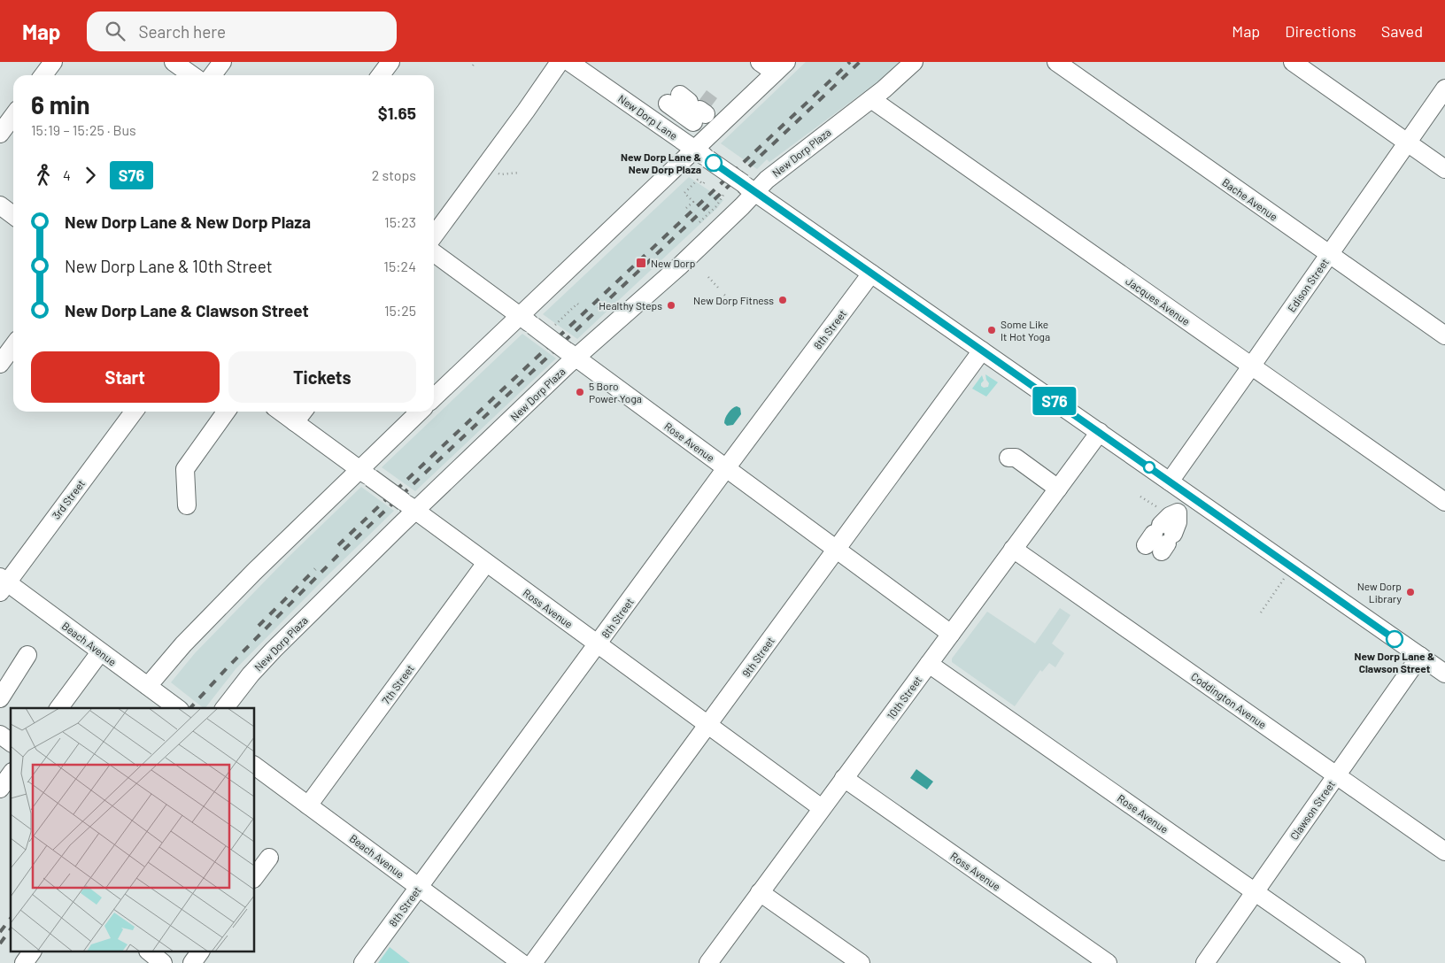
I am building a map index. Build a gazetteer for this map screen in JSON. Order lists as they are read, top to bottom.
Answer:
{
  "streets": {
    "street": [
      "New Dorp Lane",
      "New Dorp Plaza",
      "Bache Avenue",
      "Edison Street",
      "Jacques Avenue",
      "8th Street",
      "Rose Avenue",
      "3rd Street",
      "Ross Avenue",
      "Beach Avenue",
      "9th Street",
      "7th Street",
      "10th Street",
      "Coddington Avenue",
      "Clawson Street"
    ]
  },
  "crossings": [
    ["New Dorp Lane", "New Dorp Plaza"],
    ["New Dorp Lane", "Edison Street"],
    ["New Dorp Lane", "8th Street"],
    ["New Dorp Lane", "9th Street"],
    ["New Dorp Lane", "10th Street"],
    ["New Dorp Lane", "Clawson Street"],
    ["New Dorp Plaza", "Jacques Avenue"],
    ["New Dorp Plaza", "Rose Avenue"],
    ["New Dorp Plaza", "Ross Avenue"],
    ["Bache Avenue", "Edison Street"],
    ["Edison Street", "Jacques Avenue"],
    ["8th Street", "Rose Avenue"],
    ["8th Street", "Ross Avenue"],
    ["8th Street", "Beach Avenue"],
    ["Rose Avenue", "9th Street"],
    ["Rose Avenue", "10th Street"],
    ["Rose Avenue", "Clawson Street"],
    ["3rd Street", "Beach Avenue"],
    ["Ross Avenue", "9th Street"],
    ["Ross Avenue", "7th Street"],
    ["Ross Avenue", "10th Street"],
    ["Beach Avenue", "7th Street"],
    ["10th Street", "Coddington Avenue"],
    ["Coddington Avenue", "Clawson Street"]
  ],
  "places": {
    "other": [
      "New Dorp Lane & New Dorp Plaza",
      "New Dorp Fitness",
      "Healthy Steps",
      "Some Like It Hot Yoga",
      "5 Boro Power Yoga",
      "New Dorp Library",
      "New Dorp Lane & Clawson Street"
    ],
    "transit": ["New Dorp"]
  },
  "lines": ["bus line S76"],
  "page": {
    "header": "Map",
    "search": "Search here",
    "nav": ["Map", "Directions", "Saved"],
    "on_map": "S76",
    "heading": ["6 min", "15:19 – 15:25 · Bus", "$1.65"],
    "legs": ["4", "S76", "2 stops"],
    "list": [
      {
        "name": "New Dorp Lane & New Dorp Plaza",
        "value": "15:23"
      },
      {
        "name": "New Dorp Lane & 10th Street",
        "value": "15:24"
      },
      {
        "name": "New Dorp Lane & Clawson Street",
        "value": "15:25"
      }
    ],
    "buttons": ["Start", "Tickets"]
  }
}
